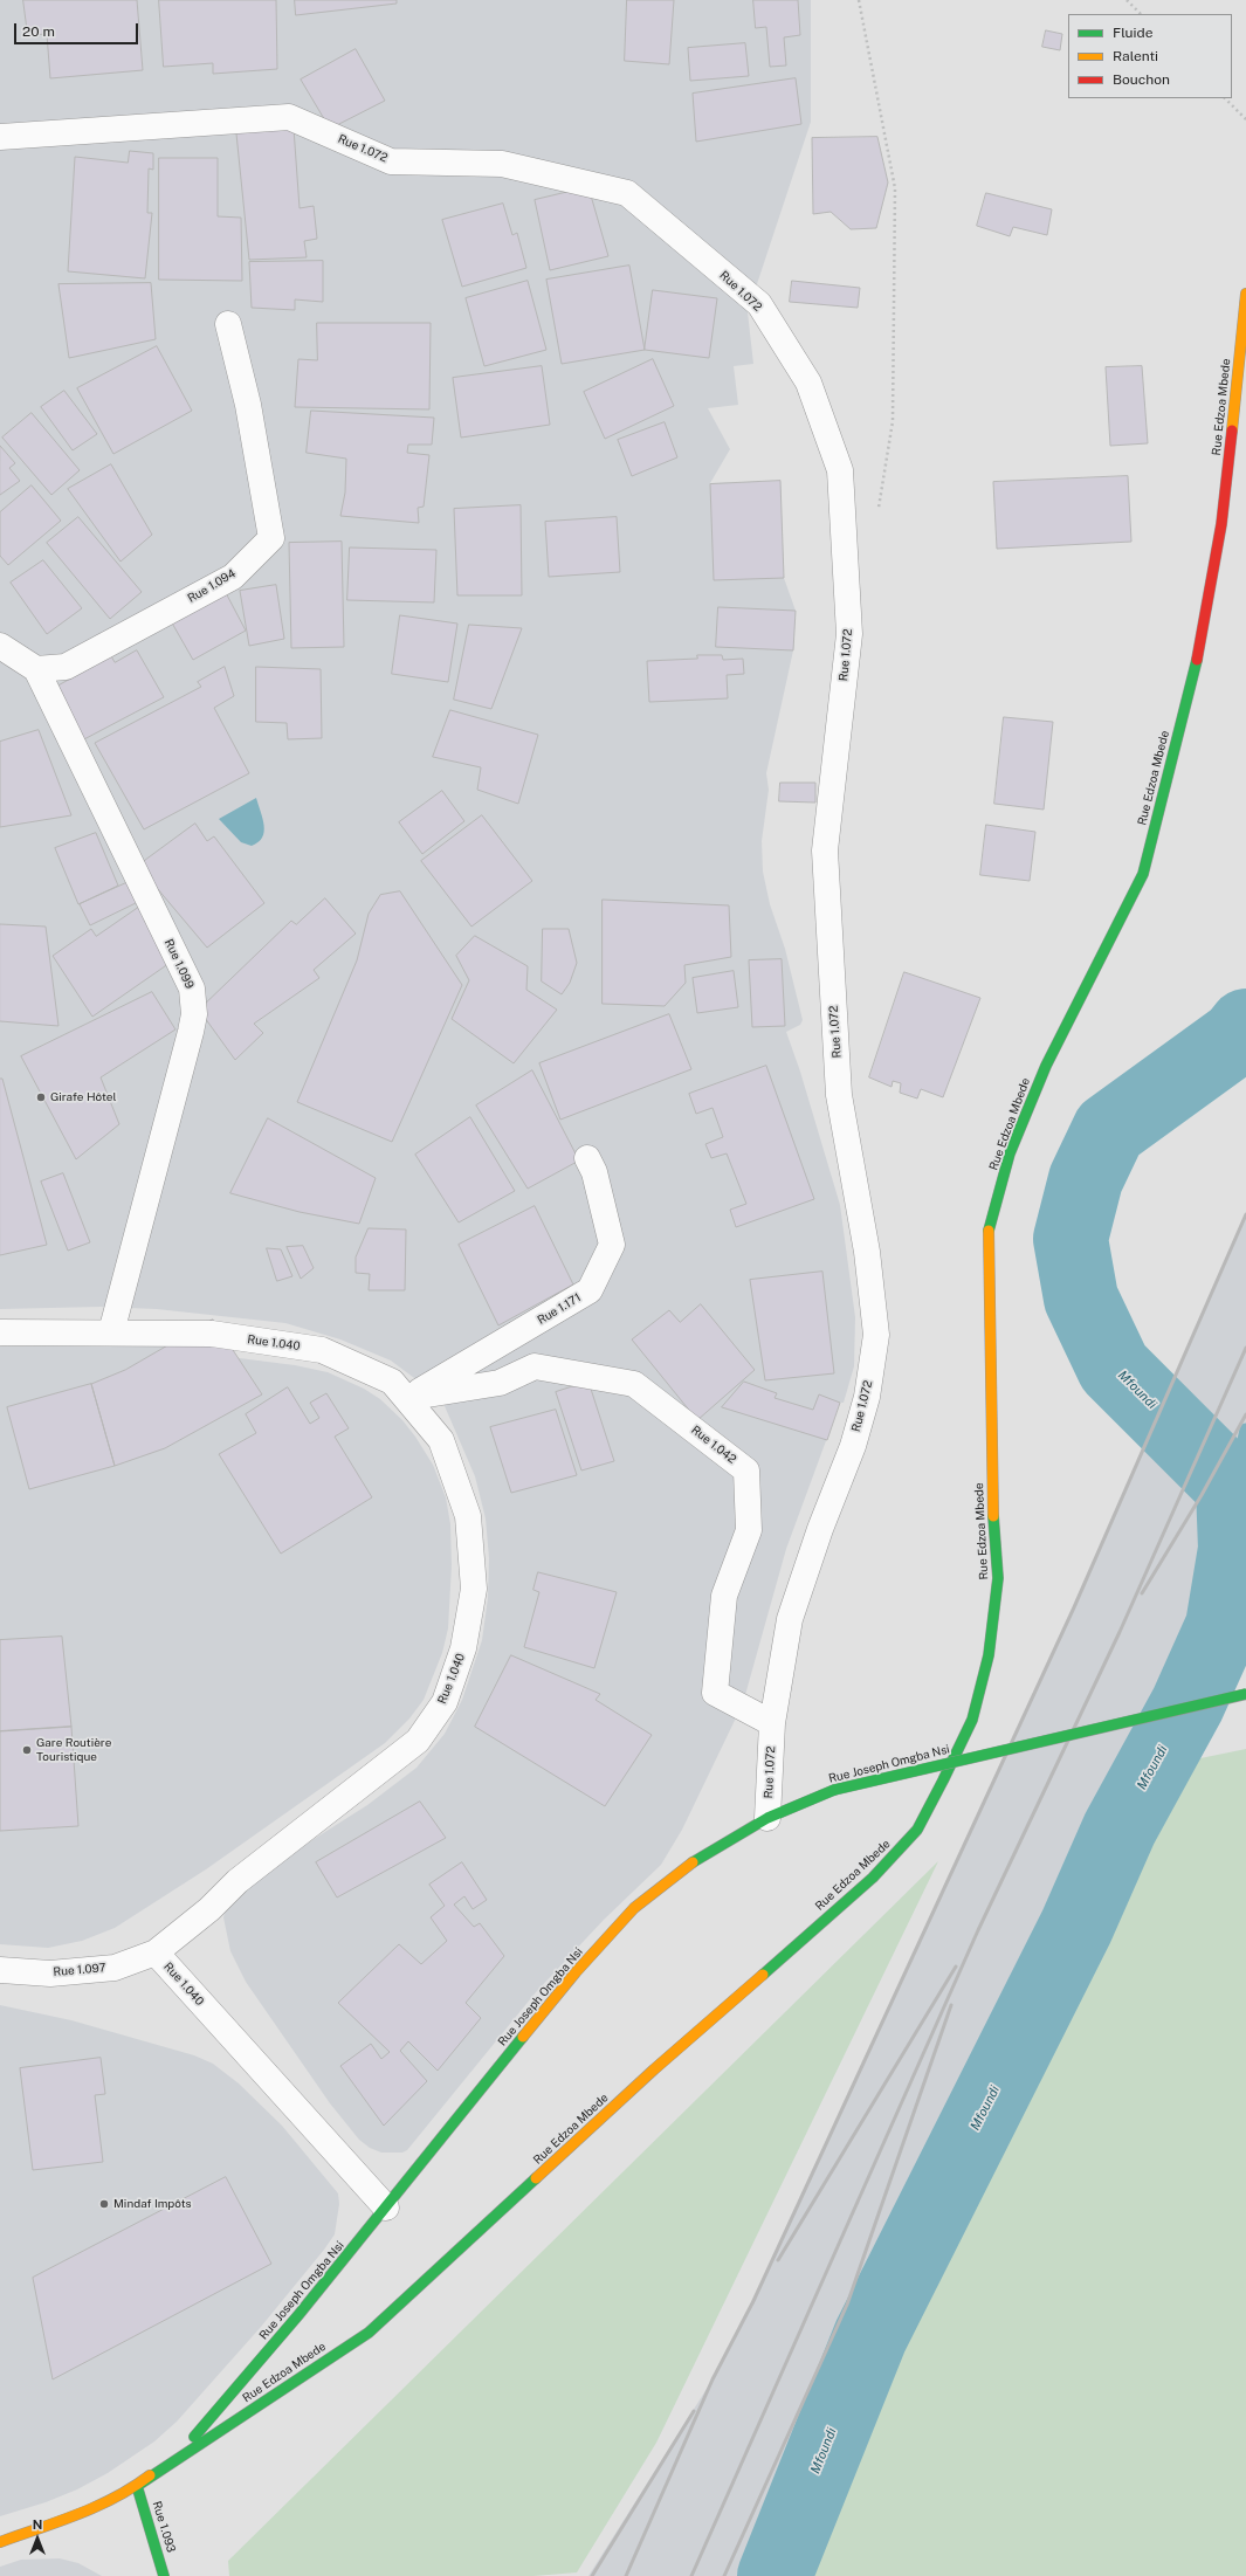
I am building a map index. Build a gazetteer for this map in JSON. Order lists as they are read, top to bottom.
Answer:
{
  "streets": {
    "street": [
      "Rue 1.072",
      "Rue Edzoa Mbede",
      "Rue 1.094",
      "Rue 1.099",
      "Rue 1.171",
      "Rue 1.040",
      "Rue 1.042",
      "Rue Joseph Omgba Nsi",
      "Rue 1.097",
      "Rue 1.093"
    ]
  },
  "crossings": [
    ["Rue 1.072", "Rue 1.042"],
    ["Rue 1.072", "Rue Joseph Omgba Nsi"],
    ["Rue Edzoa Mbede", "Rue Joseph Omgba Nsi"],
    ["Rue Edzoa Mbede", "Rue 1.093"],
    ["Rue 1.094", "Rue 1.099"],
    ["Rue 1.099", "Rue 1.040"],
    ["Rue 1.171", "Rue 1.040"],
    ["Rue 1.171", "Rue 1.042"],
    ["Rue 1.040", "Rue 1.042"],
    ["Rue 1.040", "Rue Joseph Omgba Nsi"],
    ["Rue 1.040", "Rue 1.097"],
    ["Rue Joseph Omgba Nsi", "Rue 1.093"]
  ],
  "water": ["Mfoundi"],
  "places": ["Girafe Hôtel", "Gare Routière Touristique", "Mindaf Impôts"],
  "legend": ["Fluide", "Ralenti", "Bouchon"],
  "scale_bar": "20 m",
  "north": "top"
}
